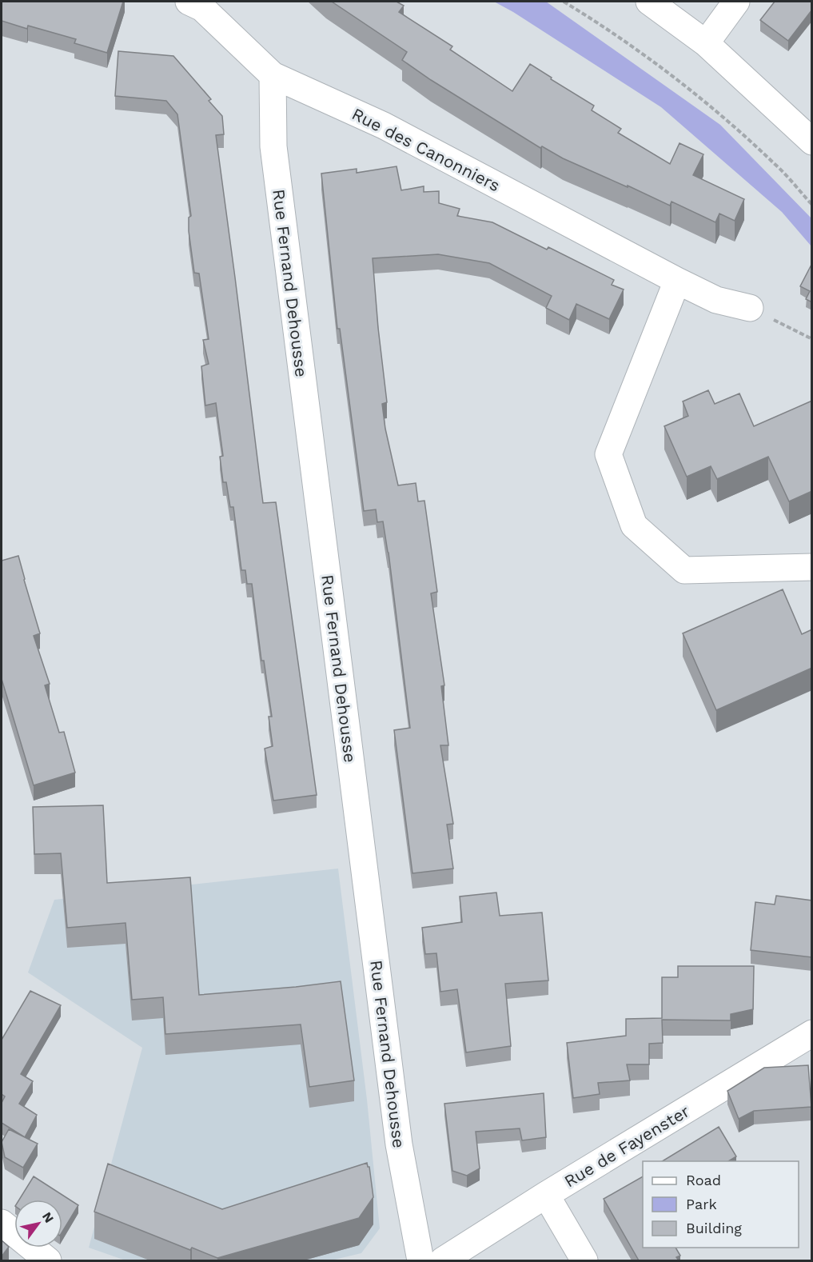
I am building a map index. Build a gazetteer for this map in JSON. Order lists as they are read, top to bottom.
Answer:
{
  "streets": {
    "street": ["Rue des Canonniers", "Rue Fernand Dehousse", "Rue de Fayenster"]
  },
  "crossings": [
    ["Rue des Canonniers", "Rue Fernand Dehousse"]
  ],
  "legend": ["Road", "Park", "Building"],
  "north": "top right"
}
